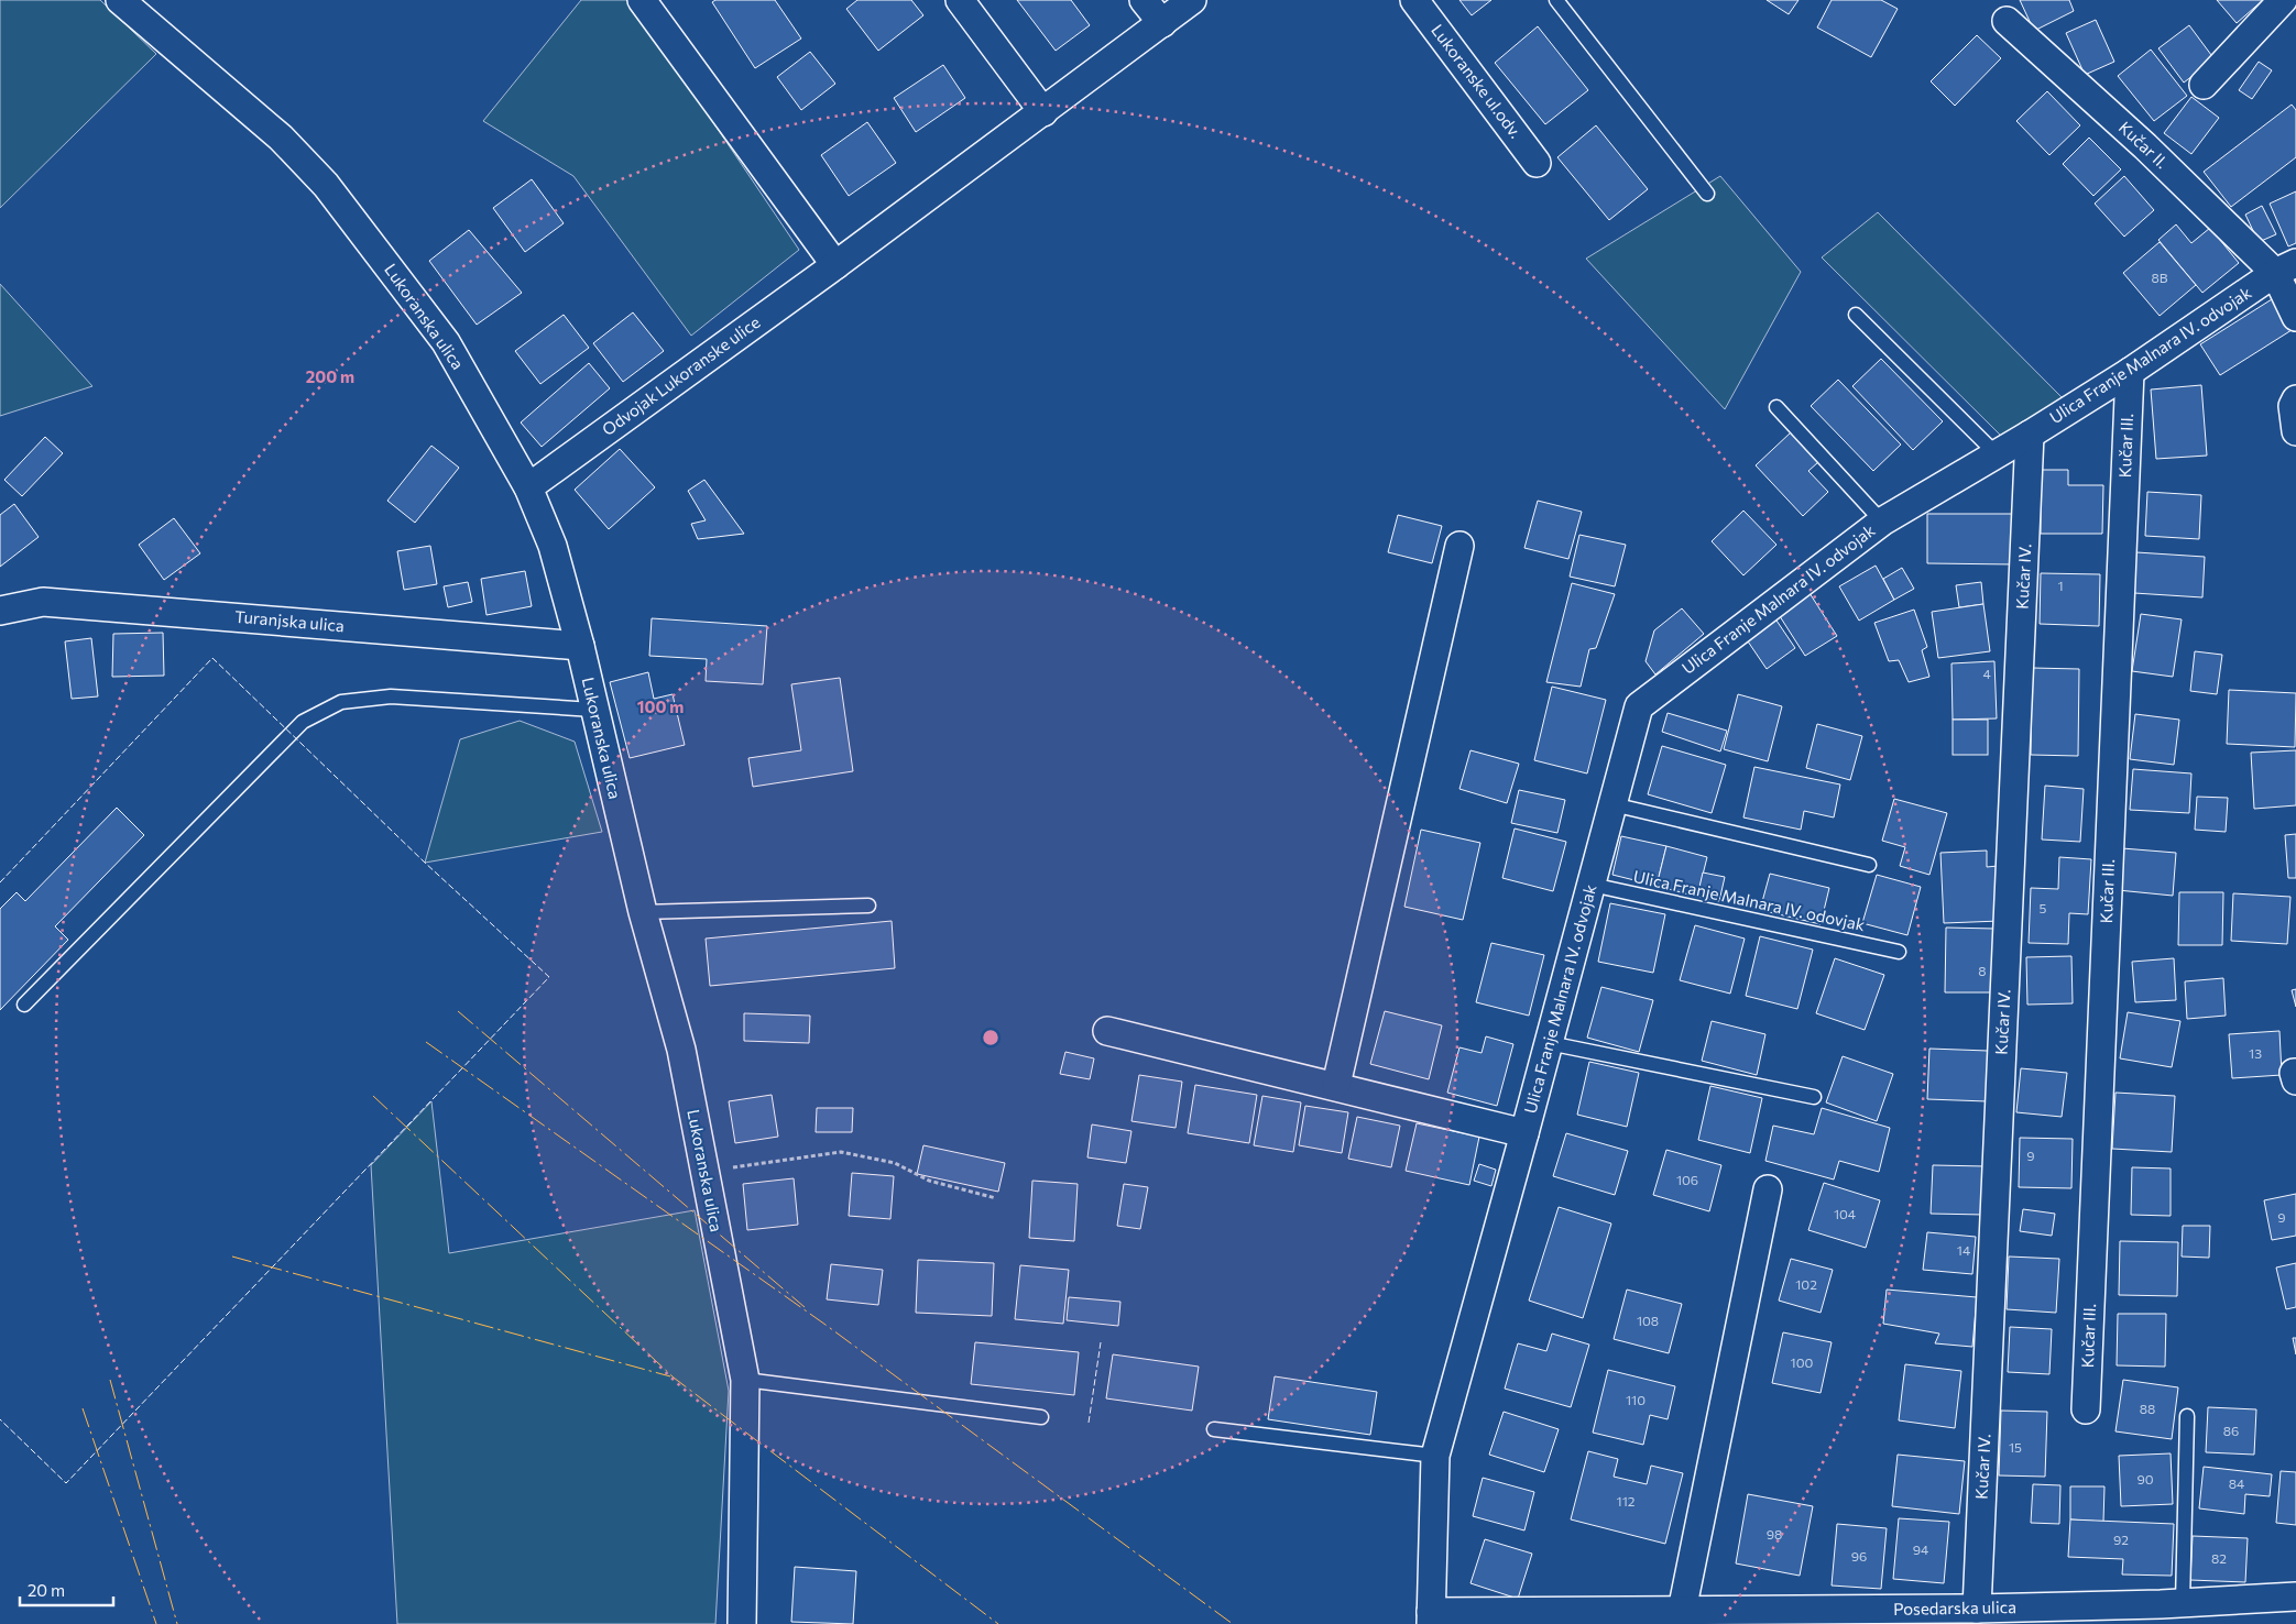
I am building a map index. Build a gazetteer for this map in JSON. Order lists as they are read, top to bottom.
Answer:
{
  "streets": {
    "street": [
      "Lukoranske ul.odv.",
      "Kučar II.",
      "Lukoranska ulica",
      "Ulica Franje Malnara IV. odvojak",
      "Odvojak Lukoranske ulice",
      "Kučar III.",
      "Kučar IV.",
      "Turanjska ulica",
      "Posedarska ulica"
    ],
    "lane": ["Ulica Franje Malnara IV. odovjak"]
  },
  "crossings": [
    ["Kučar II.", "Ulica Franje Malnara IV. odvojak"],
    ["Lukoranska ulica", "Odvojak Lukoranske ulice"],
    ["Lukoranska ulica", "Turanjska ulica"],
    ["Ulica Franje Malnara IV. odvojak", "Kučar III."],
    ["Ulica Franje Malnara IV. odvojak", "Kučar IV."],
    ["Ulica Franje Malnara IV. odvojak", "Ulica Franje Malnara IV. odovjak"],
    ["Ulica Franje Malnara IV. odvojak", "Posedarska ulica"],
    ["Kučar IV.", "Posedarska ulica"]
  ],
  "house_numbers": [
    "8B",
    "1",
    "4",
    "5",
    "8",
    "13",
    "9",
    "106",
    "104",
    "9",
    "14",
    "102",
    "108",
    "100",
    "110",
    "88",
    "86",
    "15",
    "90",
    "84",
    "112",
    "98",
    "92",
    "94",
    "96",
    "82"
  ],
  "scale_bar": "20 m",
  "rings": ["200 m", "100 m"]
}
